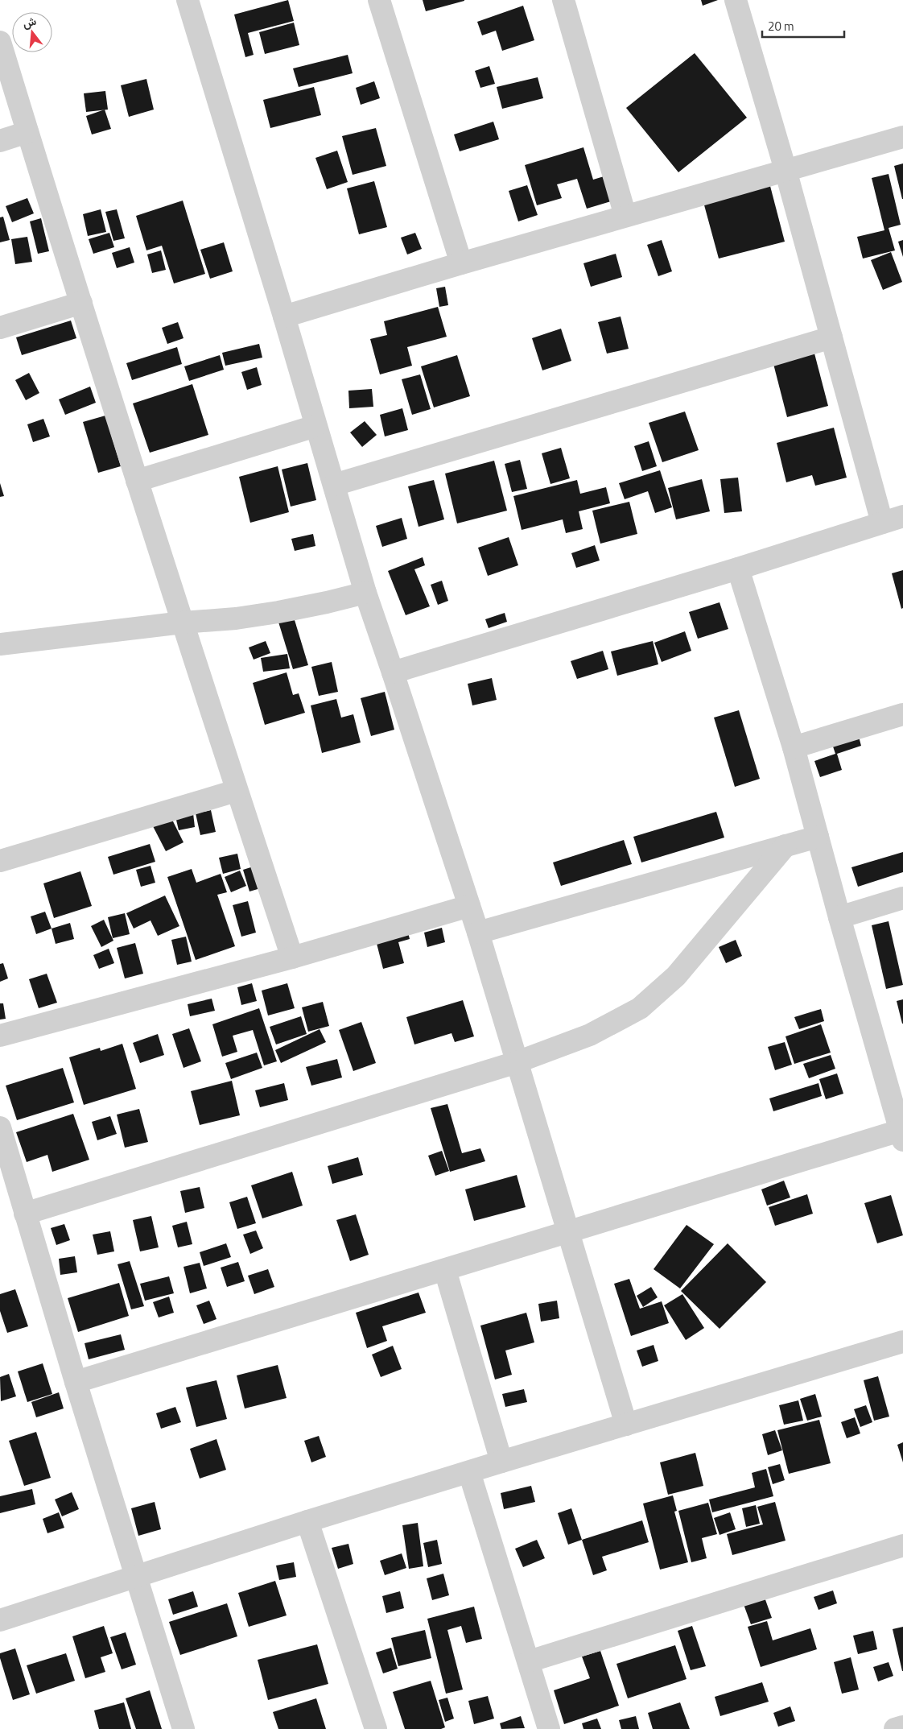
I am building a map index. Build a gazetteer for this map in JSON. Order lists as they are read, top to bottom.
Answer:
{
  "scale_bar": "20 m",
  "north": "top"
}
